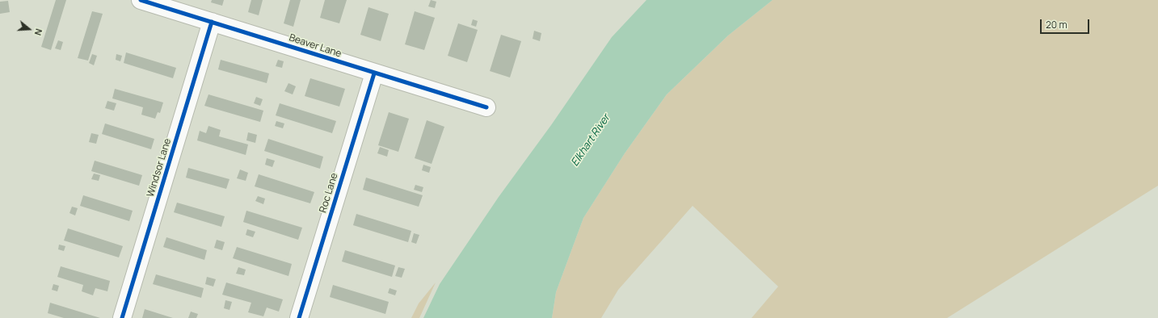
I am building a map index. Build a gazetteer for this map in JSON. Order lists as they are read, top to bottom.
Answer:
{
  "streets": {
    "street": ["Beaver Lane", "Windsor Lane", "Roc Lane"]
  },
  "crossings": [
    ["Beaver Lane", "Windsor Lane"],
    ["Beaver Lane", "Roc Lane"]
  ],
  "water": ["Elkhart River"],
  "scale_bar": "20 m",
  "north": "right"
}
